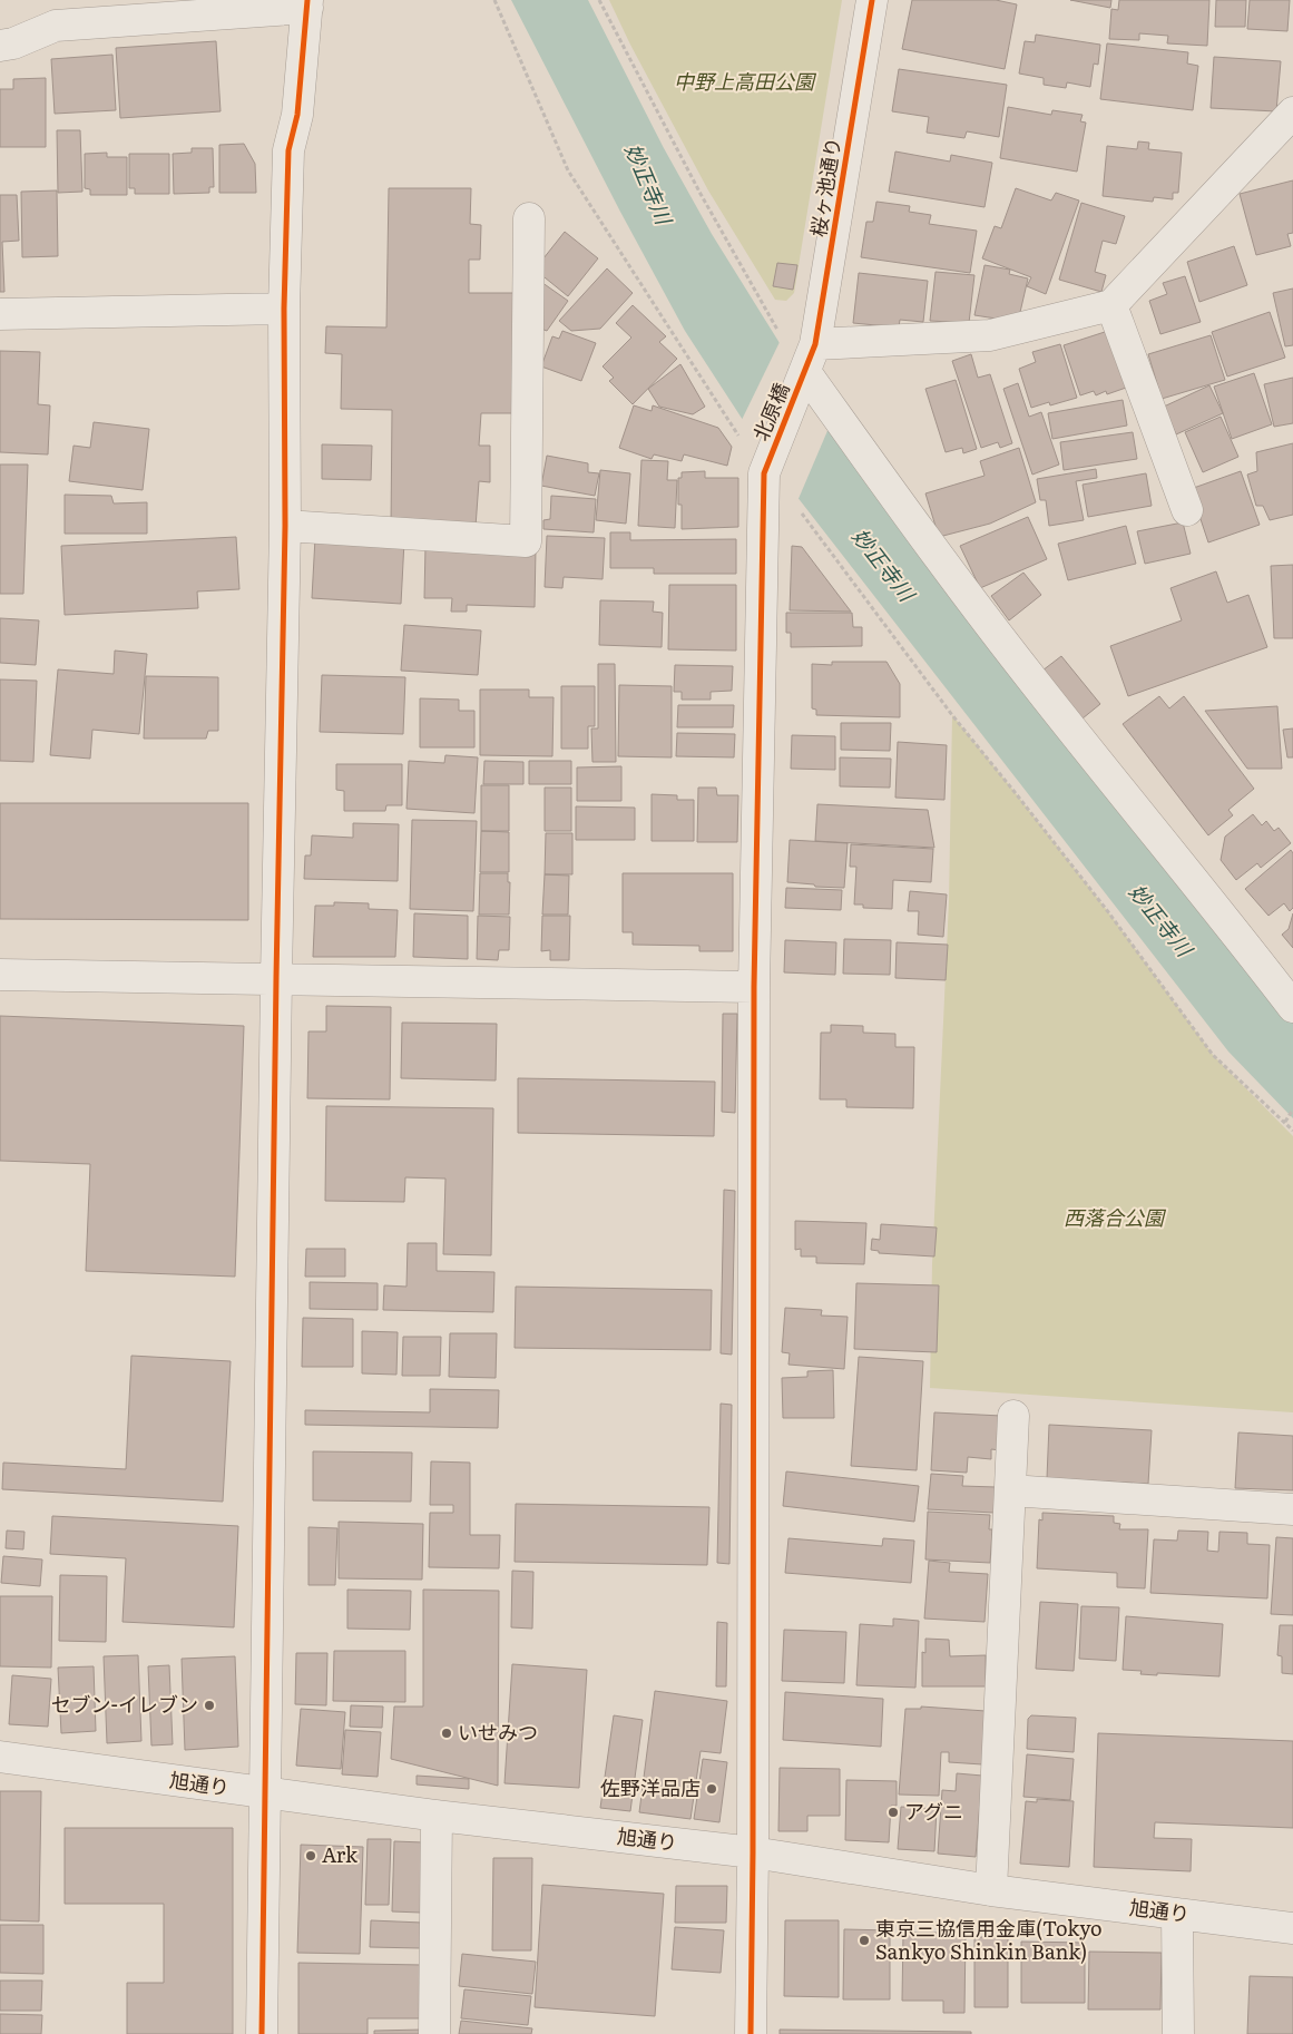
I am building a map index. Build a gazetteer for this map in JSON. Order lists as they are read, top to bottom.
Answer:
{
  "streets": {
    "street": ["桜ヶ池通り", "北原橋", "旭通り"]
  },
  "crossings": [
    ["桜ヶ池通り", "北原橋"]
  ],
  "water": ["妙正寺川"],
  "parks": ["中野上高田公園", "西落合公園"],
  "places": [
    "セブン-イレブン",
    "いせみつ",
    "佐野洋品店",
    "アグニ",
    "Ark",
    "東京三協信用金庫(Tokyo Sankyo Shinkin Bank)"
  ]
}
